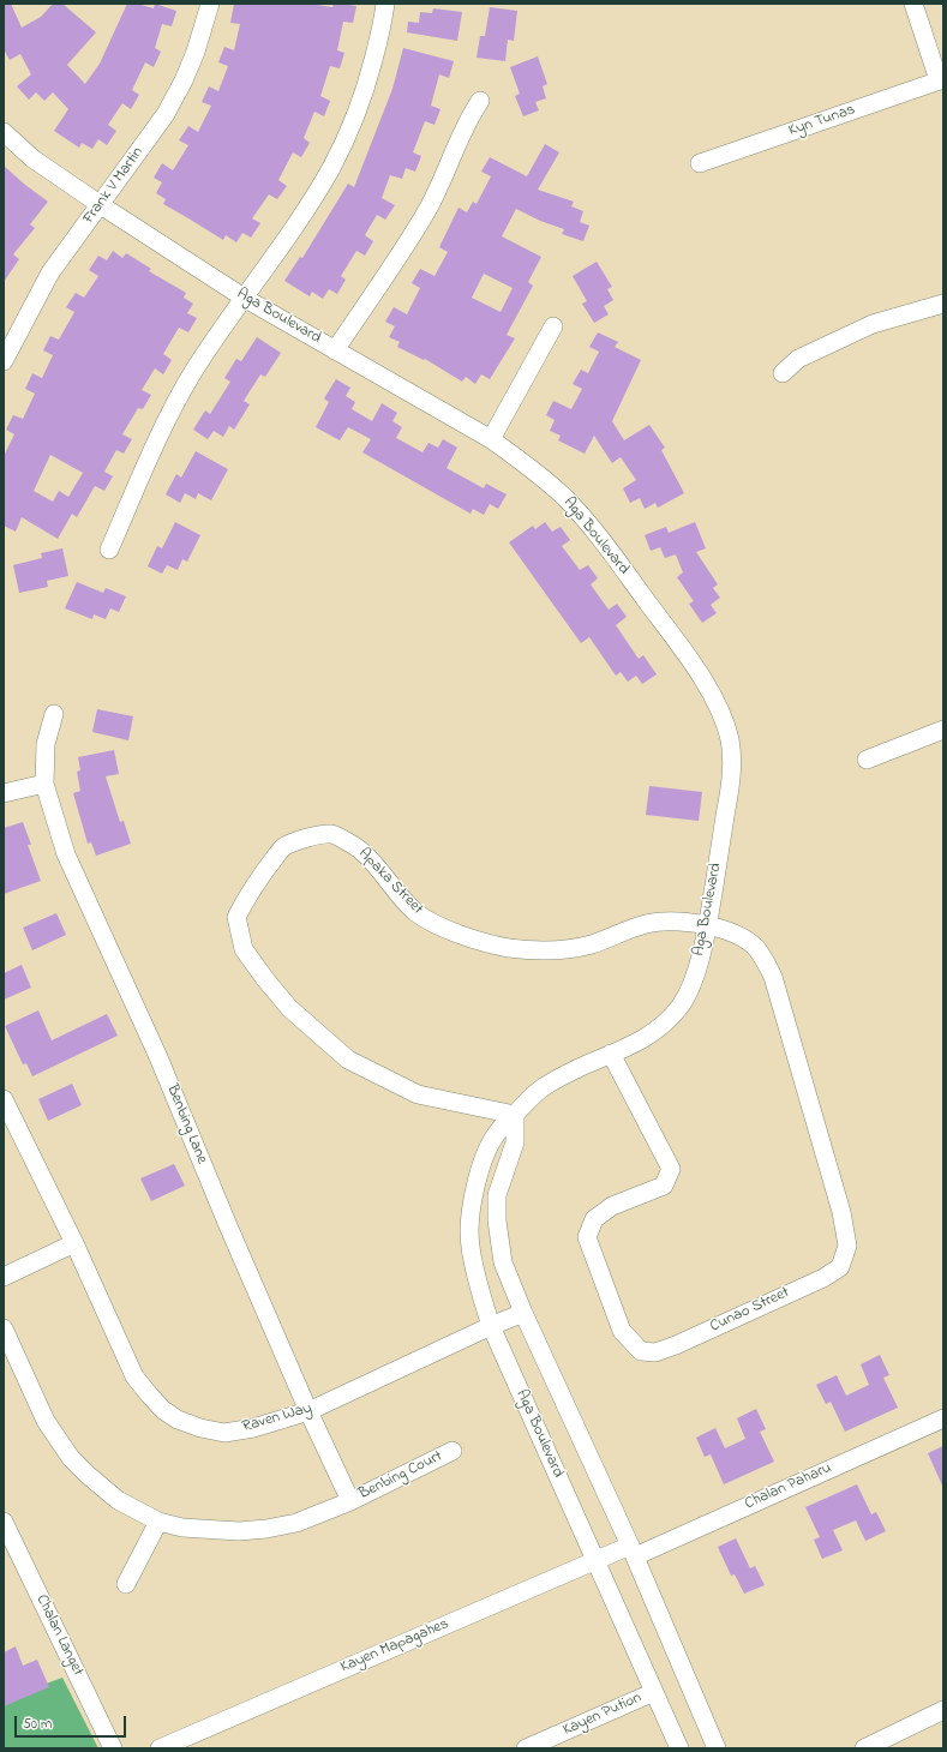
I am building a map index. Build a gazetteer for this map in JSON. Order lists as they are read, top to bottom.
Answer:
{
  "streets": {
    "street": [
      "Kyn Tunas",
      "Frank V Martin",
      "Aga Boulevard",
      "Apaka Street",
      "Benbing Lane",
      "Cunao Street",
      "Raven Way",
      "Benbing Court",
      "Chalan Paharu",
      "Chalan Langet",
      "Kayen Mapagahes",
      "Kayen Pution"
    ]
  },
  "crossings": [
    ["Frank V Martin", "Aga Boulevard"],
    ["Aga Boulevard", "Apaka Street"],
    ["Aga Boulevard", "Cunao Street"],
    ["Aga Boulevard", "Raven Way"],
    ["Aga Boulevard", "Kayen Mapagahes"],
    ["Aga Boulevard", "Kayen Pution"],
    ["Apaka Street", "Cunao Street"],
    ["Benbing Lane", "Raven Way"],
    ["Benbing Lane", "Benbing Court"],
    ["Chalan Paharu", "Kayen Mapagahes"]
  ],
  "scale_bar": "50 m"
}
